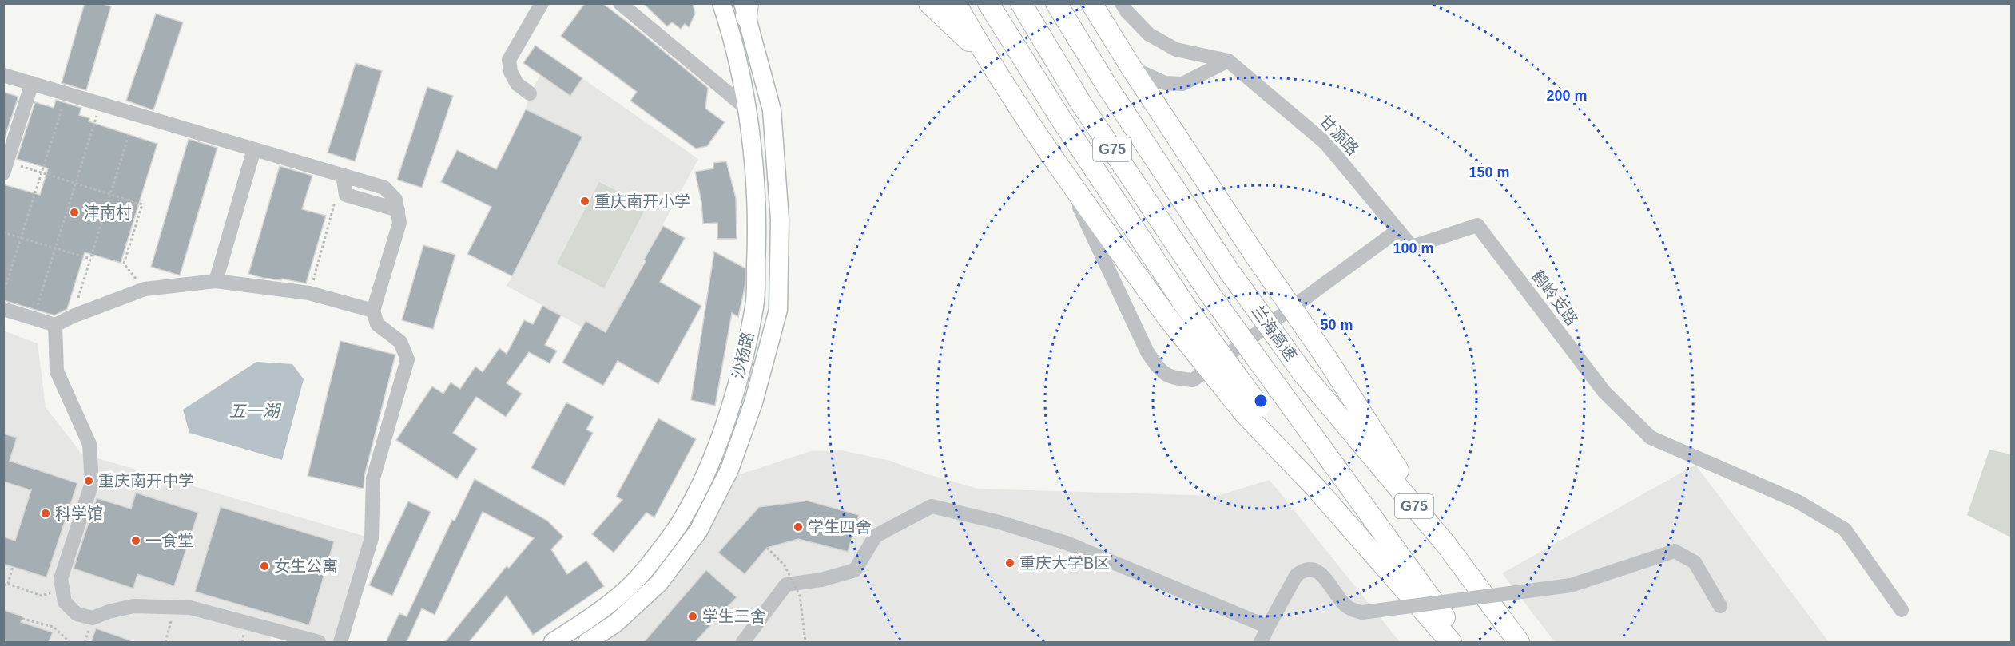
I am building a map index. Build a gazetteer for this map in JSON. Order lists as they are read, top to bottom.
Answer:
{
  "streets": {
    "highway": ["G75", "兰海高速"],
    "main road": ["沙杨路"],
    "street": ["甘源路", "鹤岭支路"]
  },
  "crossings": [
    ["甘源路", "鹤岭支路"]
  ],
  "water": ["五一湖"],
  "places": [
    "重庆南开小学",
    "津南村",
    "重庆南开中学",
    "科学馆",
    "学生四舍",
    "一食堂",
    "重庆大学B区",
    "女生公寓",
    "学生三舍"
  ],
  "rings": [
    "200 m",
    "150 m",
    "100 m",
    "50 m"
  ]
}
